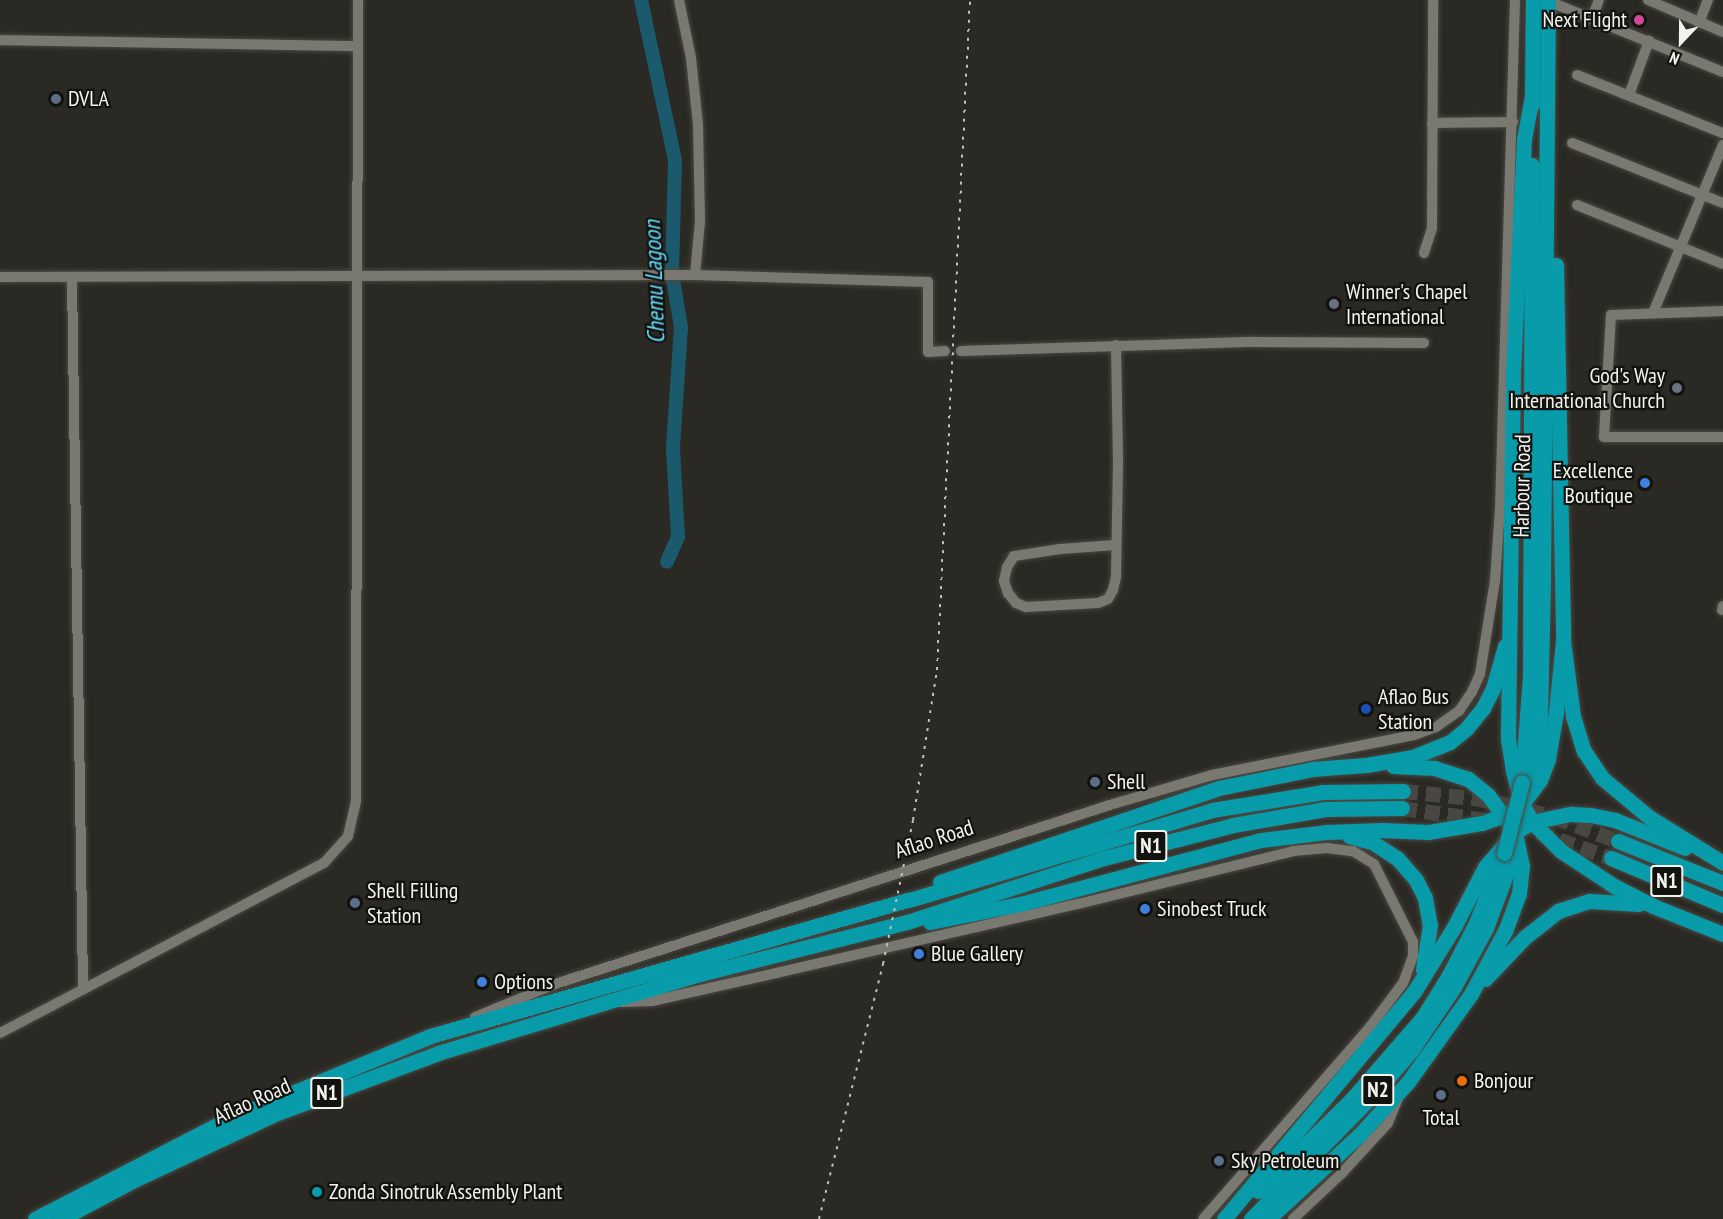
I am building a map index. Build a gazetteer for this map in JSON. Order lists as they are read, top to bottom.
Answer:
{
  "streets": {
    "highway": [
      "Harbour Road",
      "Aflao Road",
      "N1",
      "N2"
    ]
  },
  "crossings": [
    ["Harbour Road", "Aflao Road"],
    ["Harbour Road", "N2"]
  ],
  "water": ["Chemu Lagoon"],
  "places": [
    "Next Flight",
    "DVLA",
    "Winner's Chapel International",
    "God's Way International Church",
    "Excellence Boutique",
    "Aflao Bus Station",
    "Shell",
    "Shell Filling Station",
    "Sinobest Truck",
    "Blue Gallery",
    "Options",
    "Bonjour",
    "Total",
    "Sky Petroleum",
    "Zonda Sinotruk Assembly Plant"
  ],
  "north": "bottom"
}
